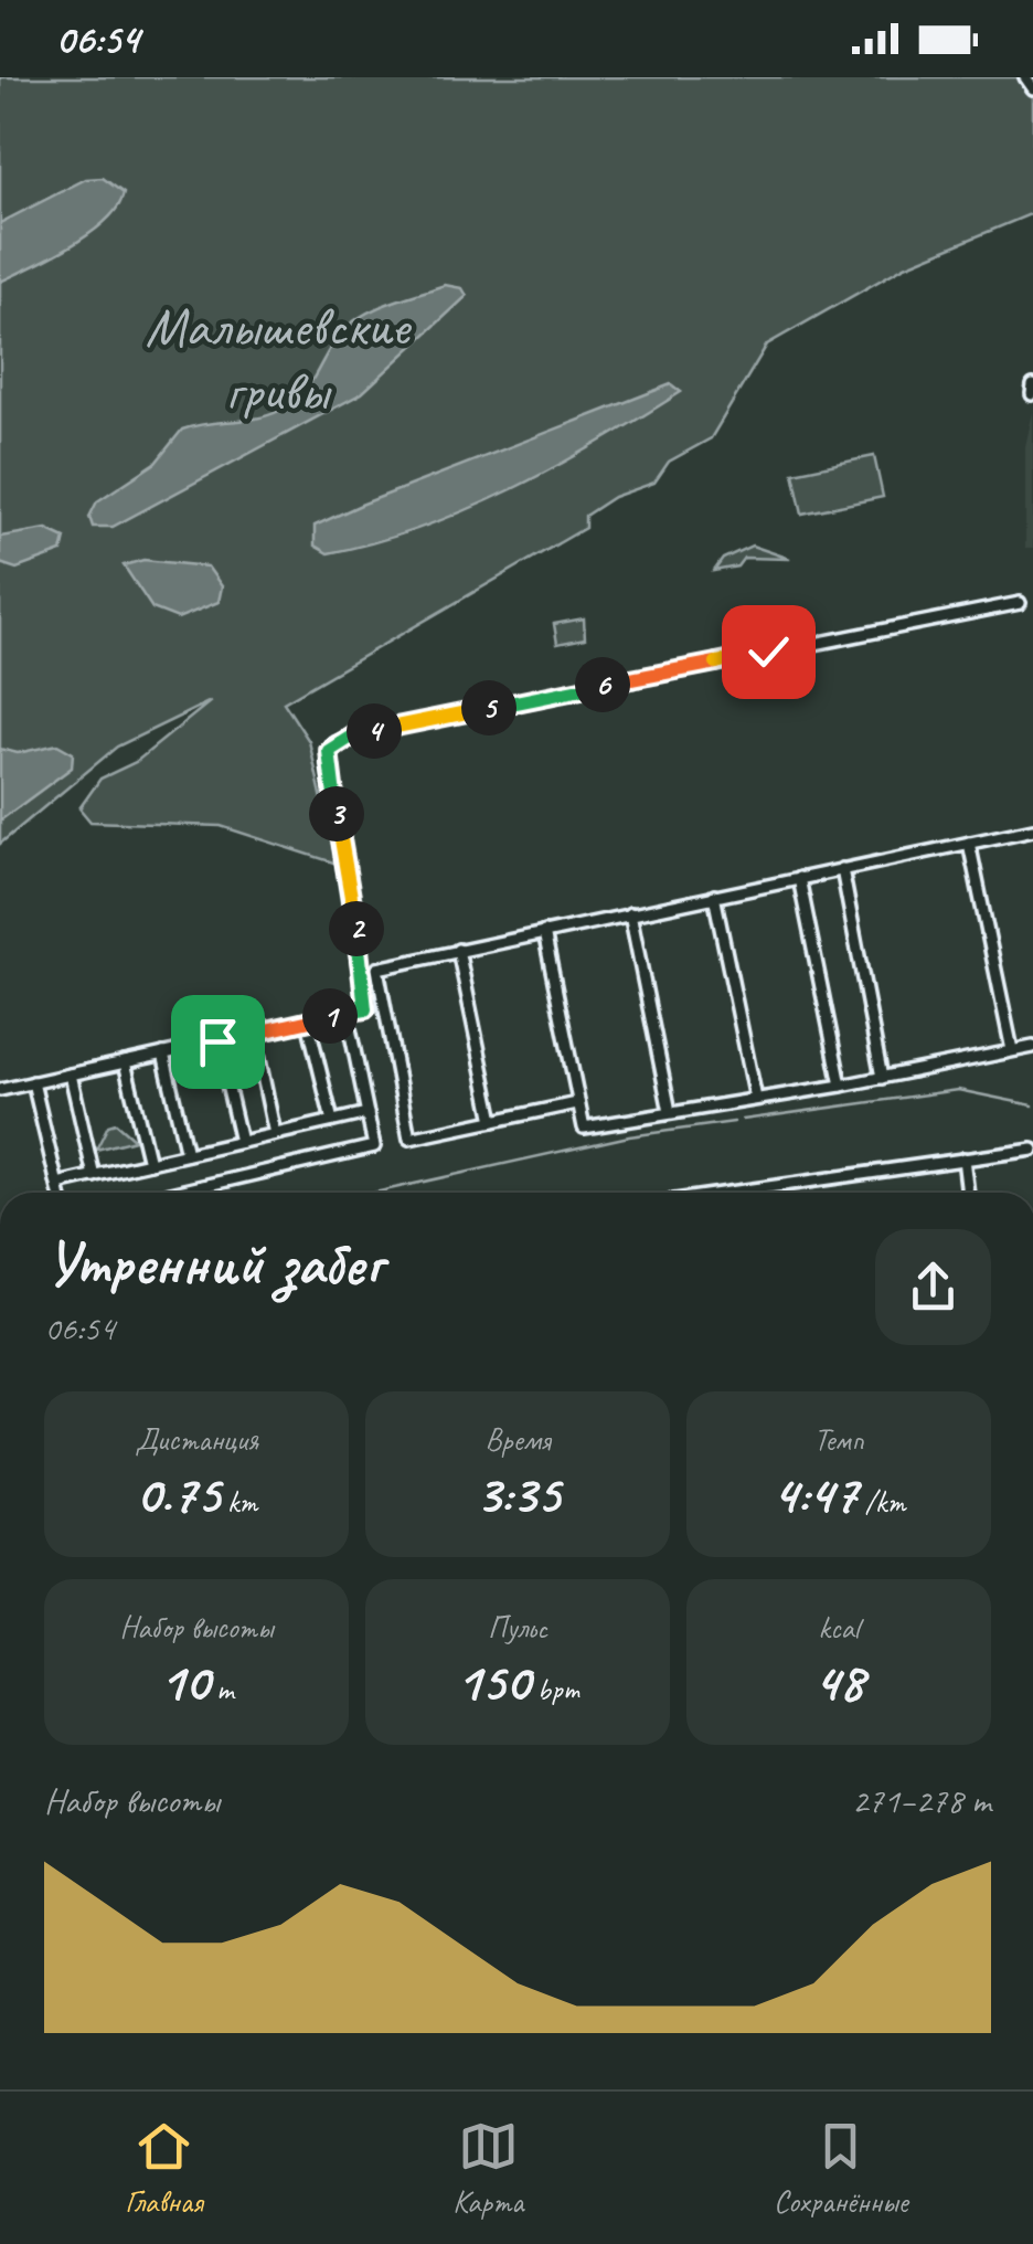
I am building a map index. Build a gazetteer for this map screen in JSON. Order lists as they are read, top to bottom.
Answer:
{
  "parks": ["Малышевские гривы"],
  "page": {
    "status": "06:54",
    "pins": [
      "6",
      "5",
      "4",
      "3",
      "2",
      "1"
    ],
    "heading": ["Утренний забег", "06:54"],
    "stats": [
      ["Дистанция", "0.75 km"],
      ["Время", "3:35"],
      ["Темп", "4:47 /km"],
      ["Набор высоты", "10 m"],
      ["Пульс", "150 bpm"],
      ["kcal", "48"]
    ],
    "chart": ["Набор высоты", "271–278 m"],
    "tabs": ["Главная", "Карта", "Сохранённые"]
  }
}
